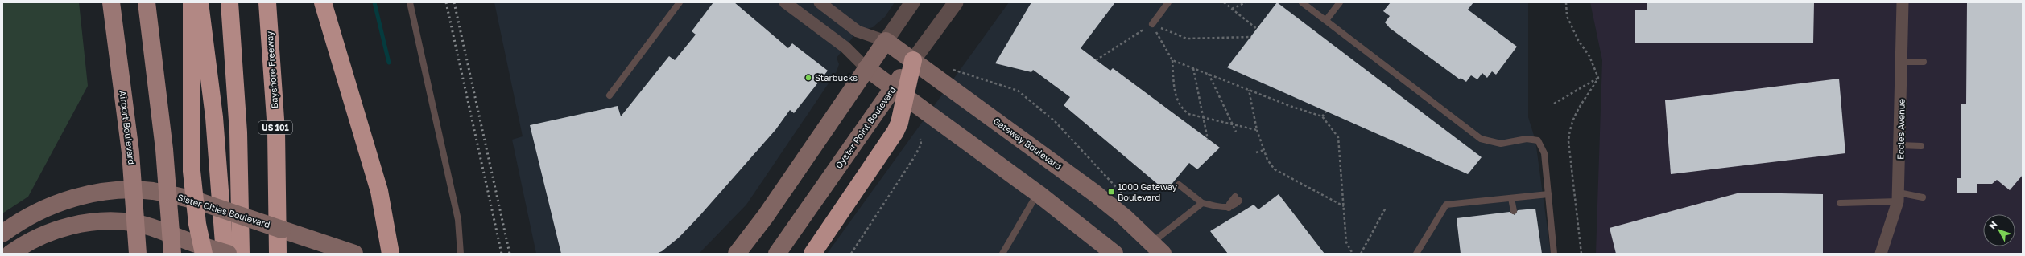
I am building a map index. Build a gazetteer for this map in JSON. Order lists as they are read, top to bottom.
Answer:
{
  "streets": {
    "highway": ["Bayshore Freeway", "US 101"],
    "main road": [
      "Airport Boulevard",
      "Oyster Point Boulevard",
      "Gateway Boulevard",
      "Sister Cities Boulevard"
    ],
    "street": ["Eccles Avenue"]
  },
  "crossings": [
    ["Airport Boulevard", "Sister Cities Boulevard"]
  ],
  "places": {
    "other": ["Starbucks"],
    "transit": ["1000 Gateway Boulevard"]
  },
  "north": "top left"
}
